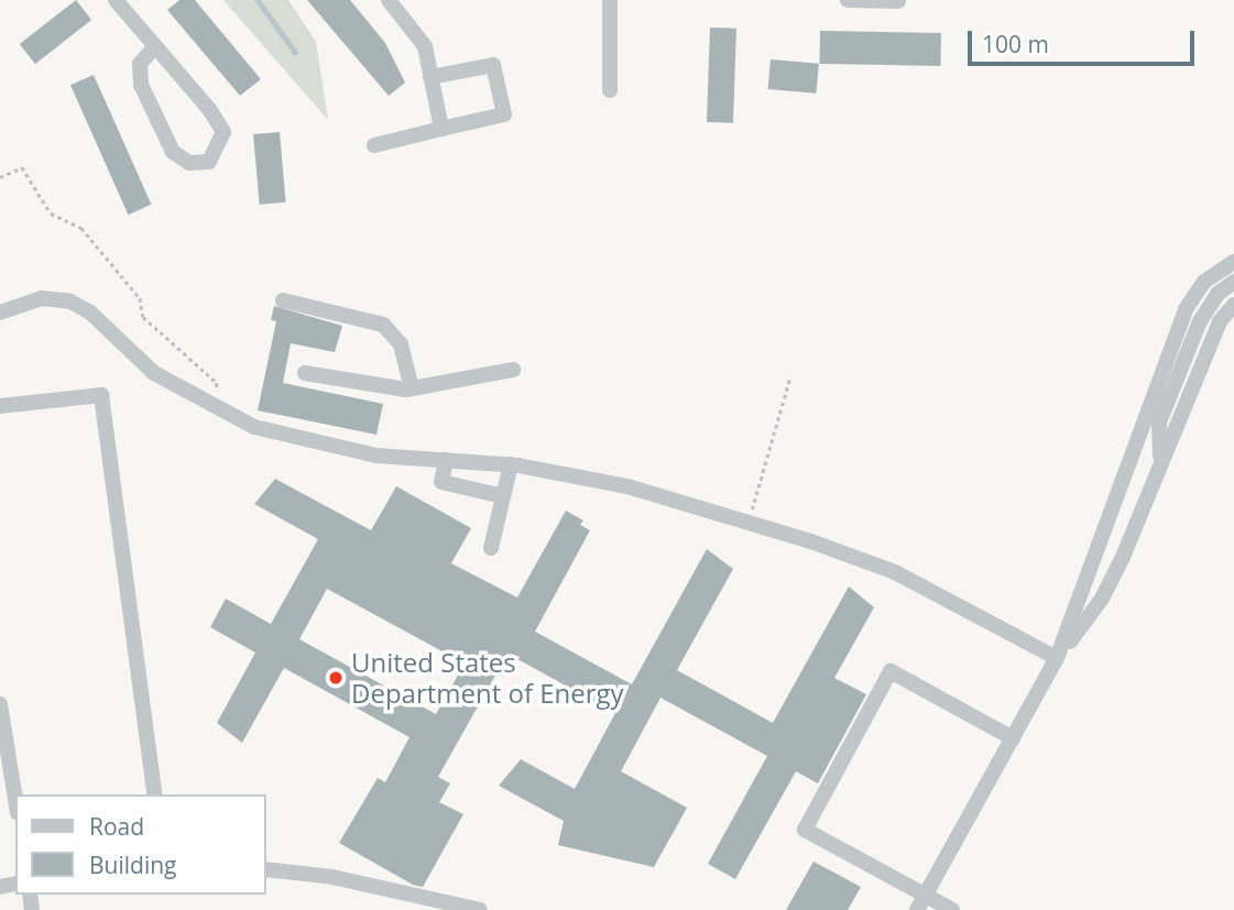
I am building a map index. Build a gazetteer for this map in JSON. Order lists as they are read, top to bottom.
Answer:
{
  "places": ["United States Department of Energy"],
  "legend": ["Road", "Building"],
  "scale_bar": "100 m"
}
